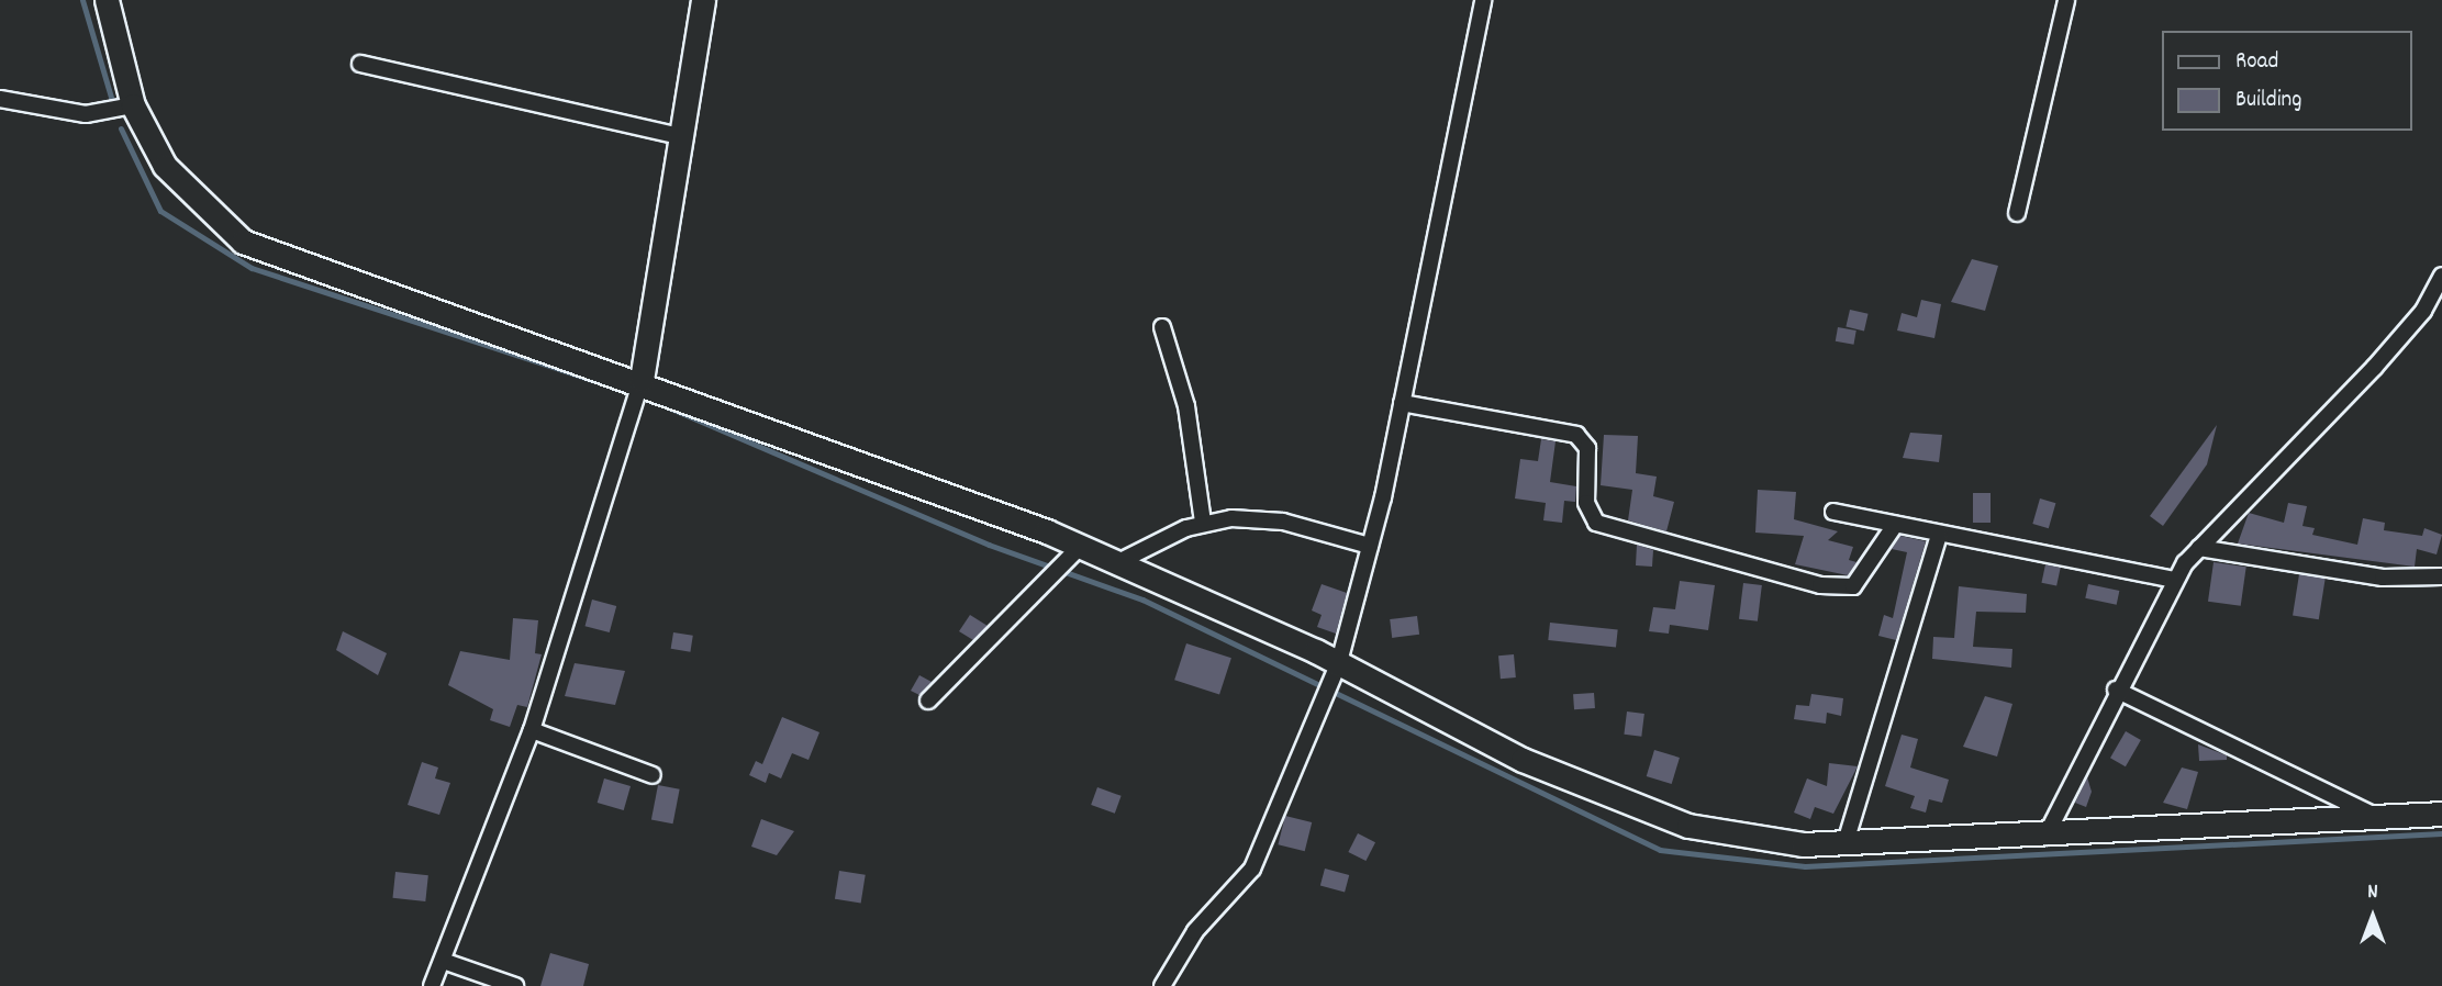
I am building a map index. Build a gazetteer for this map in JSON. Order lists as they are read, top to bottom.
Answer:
{
  "legend": ["Road", "Building"],
  "north": "top"
}
